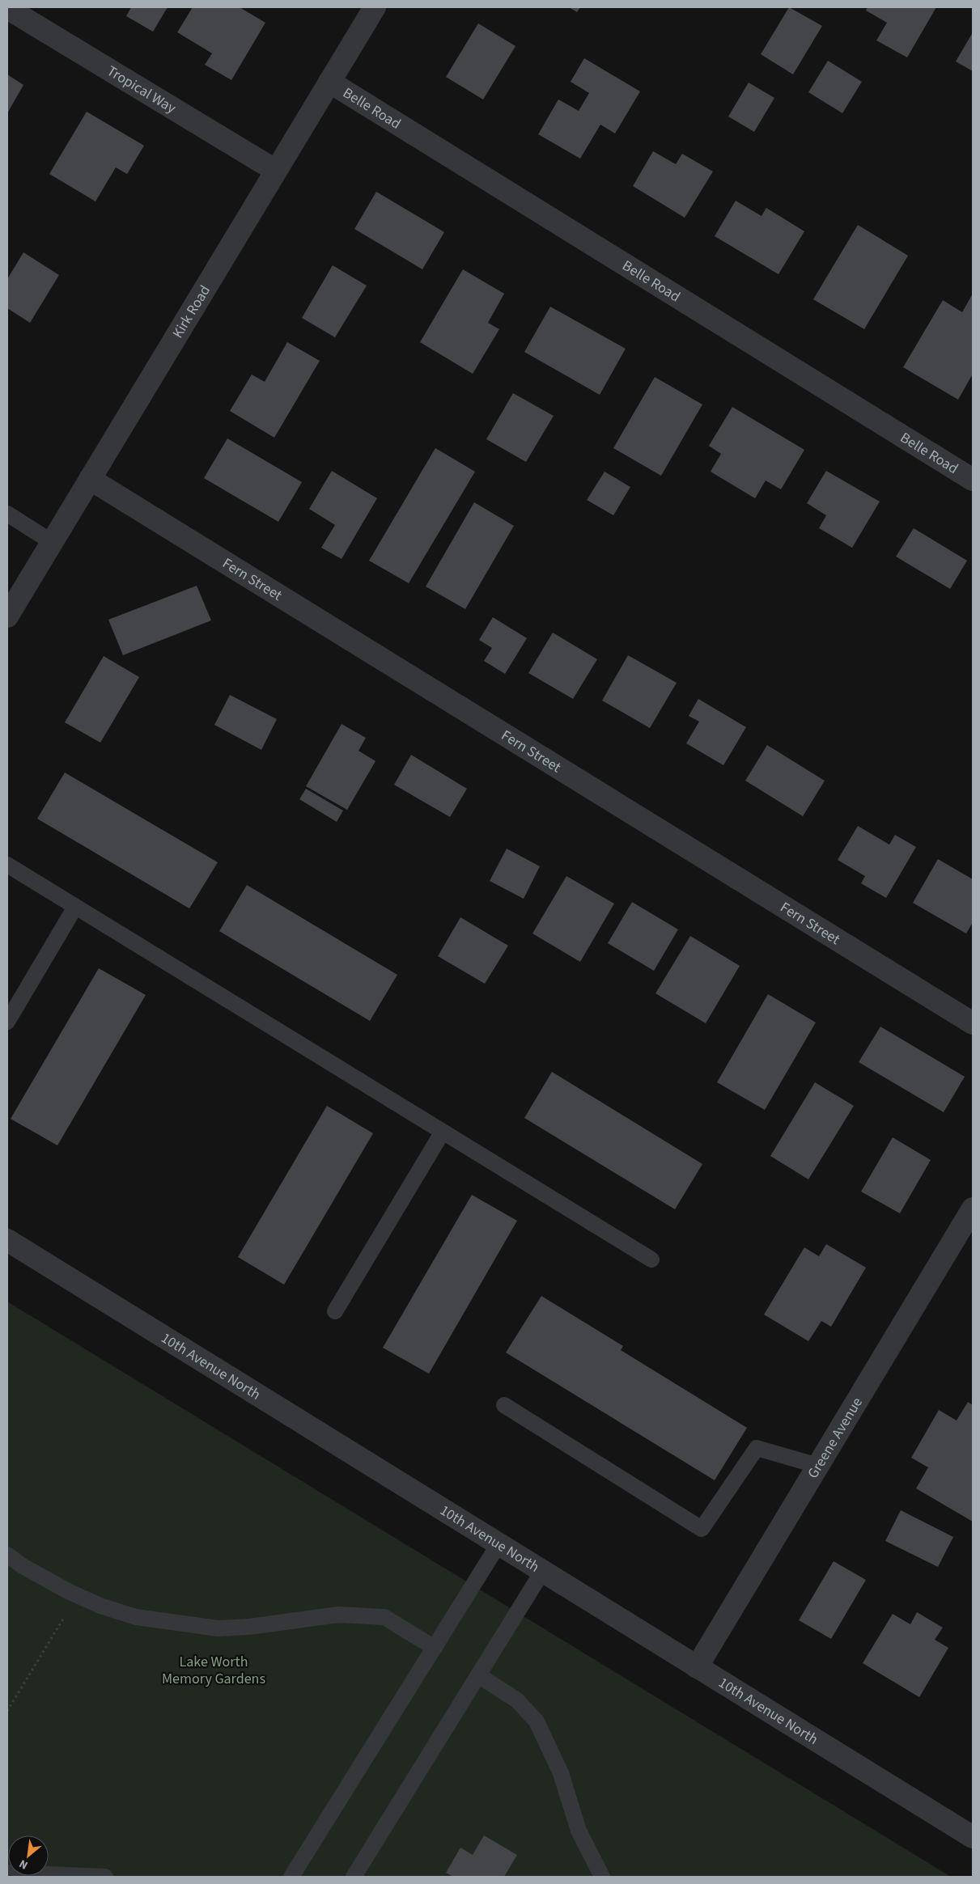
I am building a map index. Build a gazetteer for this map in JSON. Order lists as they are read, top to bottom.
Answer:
{
  "streets": {
    "street": [
      "Tropical Way",
      "Belle Road",
      "Kirk Road",
      "Fern Street",
      "10th Avenue North",
      "Greene Avenue"
    ]
  },
  "crossings": [
    ["Tropical Way", "Kirk Road"],
    ["Belle Road", "Kirk Road"],
    ["Kirk Road", "Fern Street"],
    ["10th Avenue North", "Greene Avenue"]
  ],
  "parks": ["Lake Worth Memory Gardens"],
  "north": "bottom left"
}
